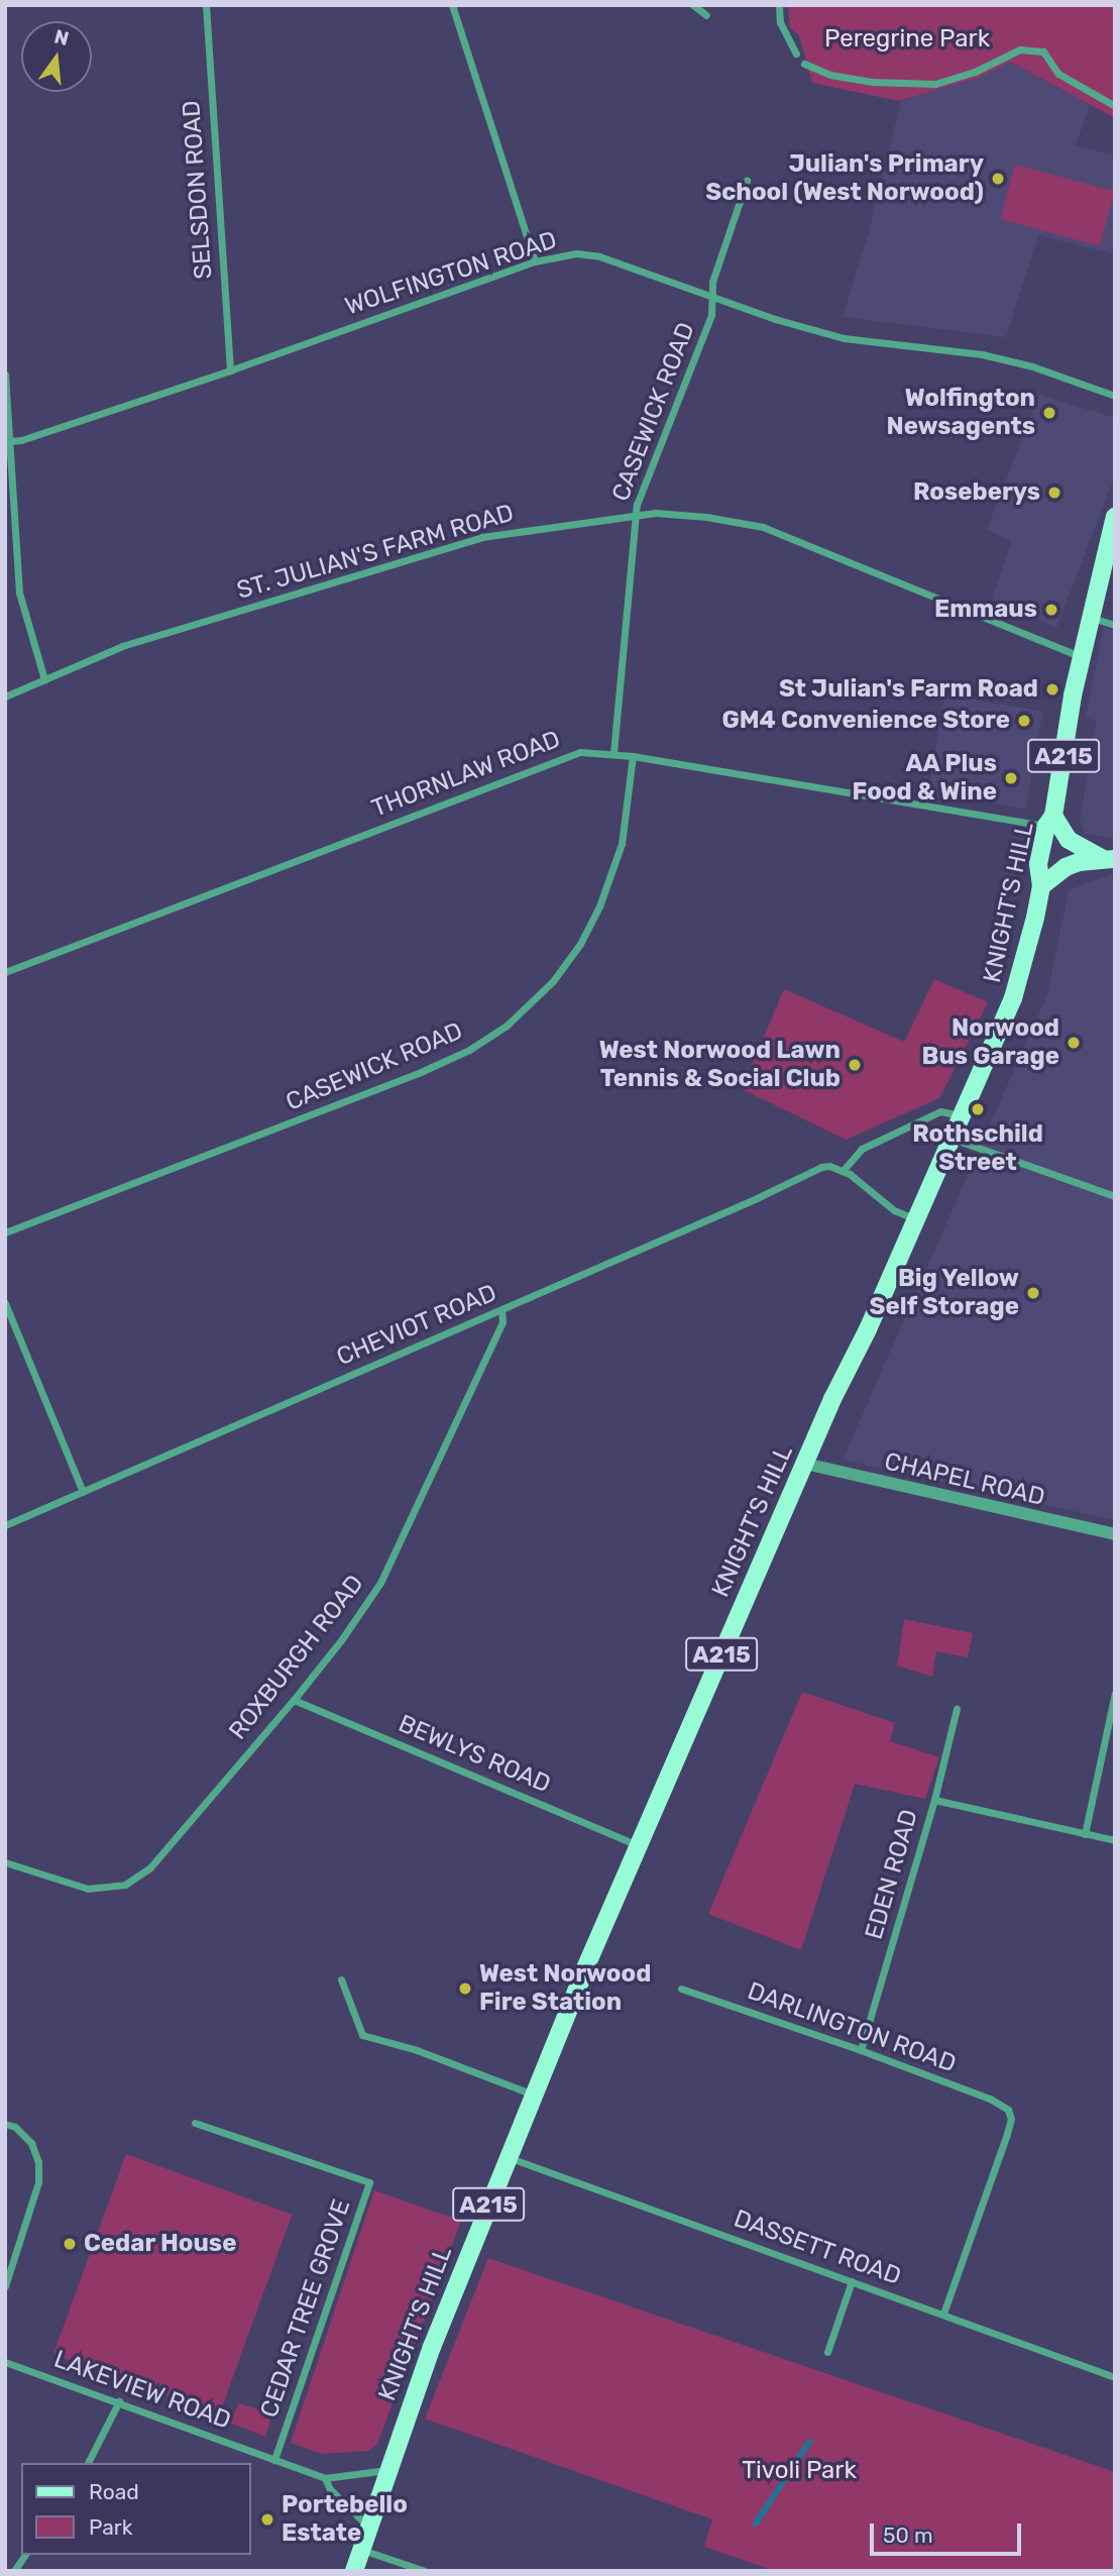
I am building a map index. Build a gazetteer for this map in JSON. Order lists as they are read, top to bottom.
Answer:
{
  "streets": {
    "main road": ["A215", "KNIGHT'S HILL"],
    "street": [
      "SELSDON ROAD",
      "WOLFINGTON ROAD",
      "CASEWICK ROAD",
      "ST. JULIAN'S FARM ROAD",
      "THORNLAW ROAD",
      "CHEVIOT ROAD",
      "CHAPEL ROAD",
      "ROXBURGH ROAD",
      "BEWLYS ROAD",
      "EDEN ROAD",
      "DARLINGTON ROAD",
      "DASSETT ROAD",
      "CEDAR TREE GROVE",
      "LAKEVIEW ROAD"
    ]
  },
  "crossings": [
    ["SELSDON ROAD", "WOLFINGTON ROAD"],
    ["WOLFINGTON ROAD", "CASEWICK ROAD"],
    ["CASEWICK ROAD", "ST. JULIAN'S FARM ROAD"],
    ["CASEWICK ROAD", "THORNLAW ROAD"],
    ["ST. JULIAN'S FARM ROAD", "KNIGHT'S HILL"],
    ["THORNLAW ROAD", "KNIGHT'S HILL"],
    ["KNIGHT'S HILL", "CHAPEL ROAD"],
    ["KNIGHT'S HILL", "BEWLYS ROAD"],
    ["KNIGHT'S HILL", "DASSETT ROAD"],
    ["KNIGHT'S HILL", "LAKEVIEW ROAD"],
    ["CHEVIOT ROAD", "ROXBURGH ROAD"],
    ["ROXBURGH ROAD", "BEWLYS ROAD"],
    ["EDEN ROAD", "DARLINGTON ROAD"],
    ["DARLINGTON ROAD", "DASSETT ROAD"],
    ["CEDAR TREE GROVE", "LAKEVIEW ROAD"]
  ],
  "parks": ["Peregrine Park", "Tivoli Park"],
  "places": [
    "Julian's Primary School (West Norwood)",
    "Wolfington Newsagents",
    "Roseberys",
    "Emmaus",
    "St Julian's Farm Road",
    "GM4 Convenience Store",
    "AA Plus Food & Wine",
    "Norwood Bus Garage",
    "West Norwood Lawn Tennis & Social Club",
    "Rothschild Street",
    "Big Yellow Self Storage",
    "West Norwood Fire Station",
    "Cedar House",
    "Portebello Estate"
  ],
  "legend": ["Road", "Park"],
  "scale_bar": "50 m",
  "north": "top"
}
